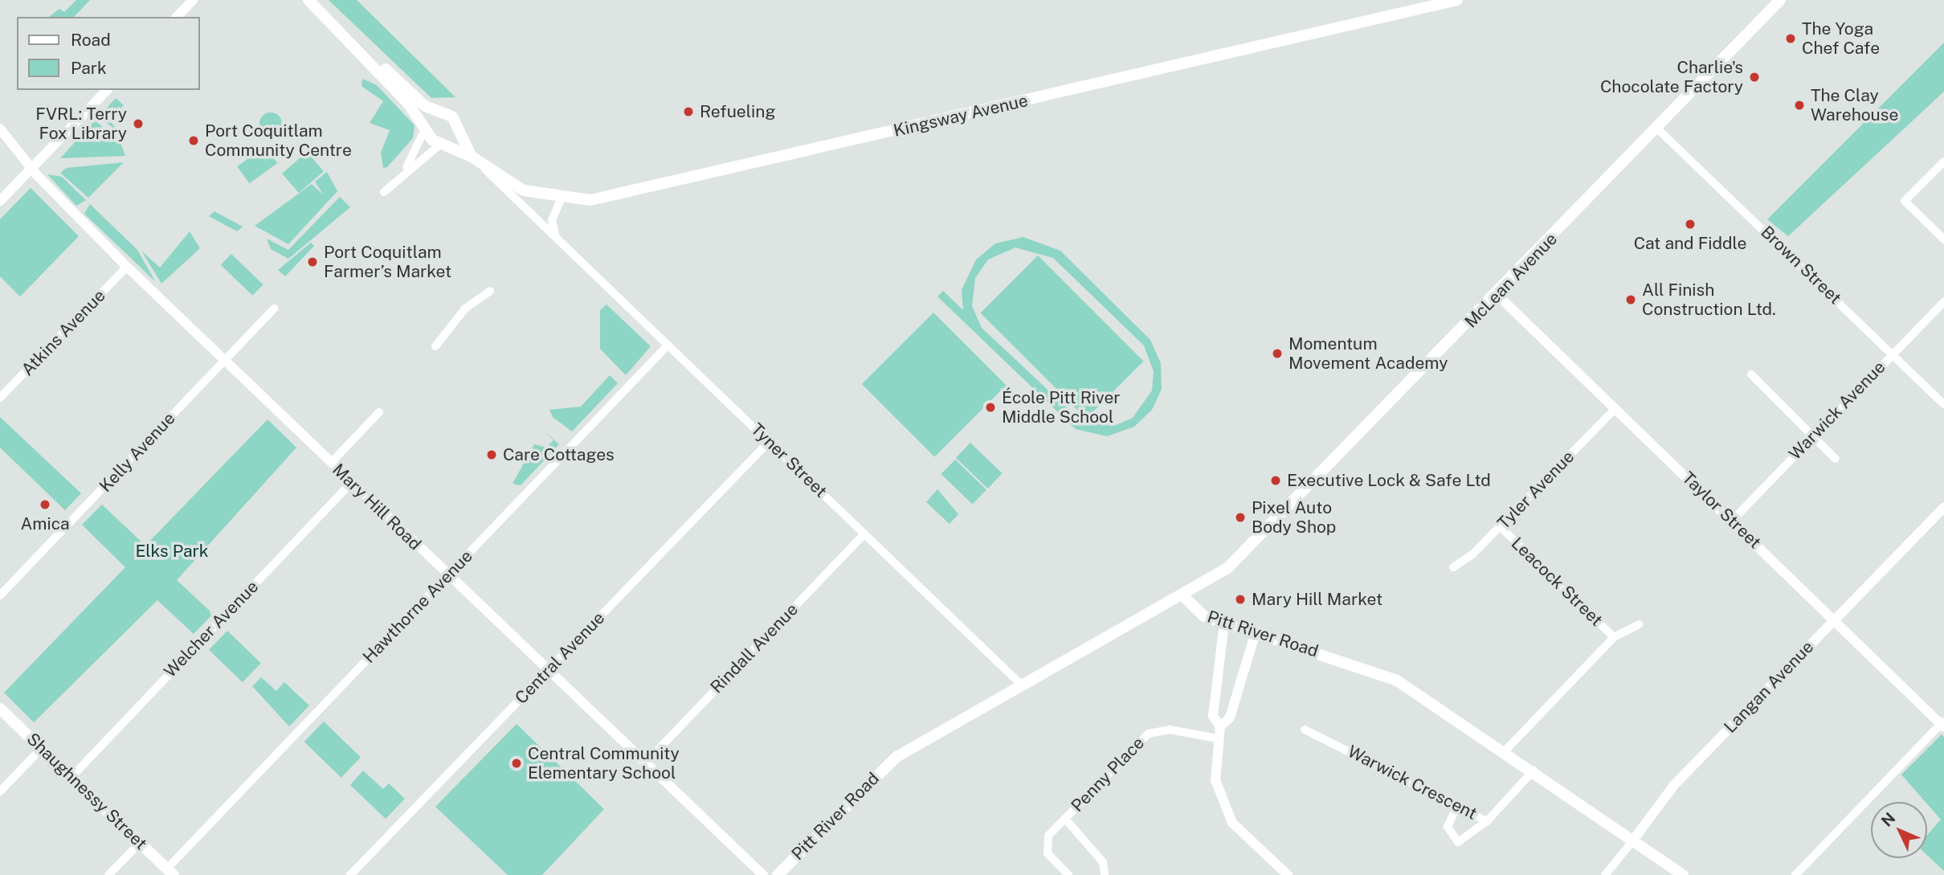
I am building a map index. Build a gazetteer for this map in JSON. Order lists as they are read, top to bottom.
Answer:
{
  "streets": {
    "main road": [
      "Kingsway Avenue",
      "McLean Avenue",
      "Pitt River Road",
      "Shaughnessy Street"
    ],
    "street": [
      "Brown Street",
      "Atkins Avenue",
      "Warwick Avenue",
      "Kelly Avenue",
      "Tyner Street",
      "Tyler Avenue",
      "Mary Hill Road",
      "Taylor Street",
      "Leacock Street",
      "Hawthorne Avenue",
      "Welcher Avenue",
      "Rindall Avenue",
      "Central Avenue",
      "Langan Avenue",
      "Penny Place",
      "Warwick Crescent"
    ]
  },
  "crossings": [
    ["Kingsway Avenue", "Tyner Street"],
    ["Brown Street", "McLean Avenue"],
    ["Brown Street", "Warwick Avenue"],
    ["McLean Avenue", "Taylor Street"],
    ["McLean Avenue", "Pitt River Road"],
    ["Atkins Avenue", "Mary Hill Road"],
    ["Warwick Avenue", "Taylor Street"],
    ["Kelly Avenue", "Mary Hill Road"],
    ["Tyner Street", "Hawthorne Avenue"],
    ["Tyner Street", "Pitt River Road"],
    ["Tyner Street", "Rindall Avenue"],
    ["Tyner Street", "Central Avenue"],
    ["Tyler Avenue", "Taylor Street"],
    ["Tyler Avenue", "Leacock Street"],
    ["Mary Hill Road", "Hawthorne Avenue"],
    ["Mary Hill Road", "Welcher Avenue"],
    ["Mary Hill Road", "Rindall Avenue"],
    ["Mary Hill Road", "Central Avenue"],
    ["Taylor Street", "Langan Avenue"],
    ["Hawthorne Avenue", "Shaughnessy Street"],
    ["Welcher Avenue", "Shaughnessy Street"],
    ["Pitt River Road", "Langan Avenue"],
    ["Pitt River Road", "Warwick Crescent"]
  ],
  "parks": ["Elks Park"],
  "places": [
    "The Yoga Chef Cafe",
    "Charlie's Chocolate Factory",
    "The Clay Warehouse",
    "Refueling",
    "FVRL: Terry Fox Library",
    "Port Coquitlam Community Centre",
    "Cat and Fiddle",
    "Port Coquitlam Farmer’s Market",
    "All Finish Construction Ltd.",
    "Momentum Movement Academy",
    "École Pitt River Middle School",
    "Care Cottages",
    "Executive Lock & Safe Ltd",
    "Amica",
    "Pixel Auto Body Shop",
    "Mary Hill Market",
    "Central Community Elementary School"
  ],
  "legend": ["Road", "Park"],
  "north": "top left"
}
